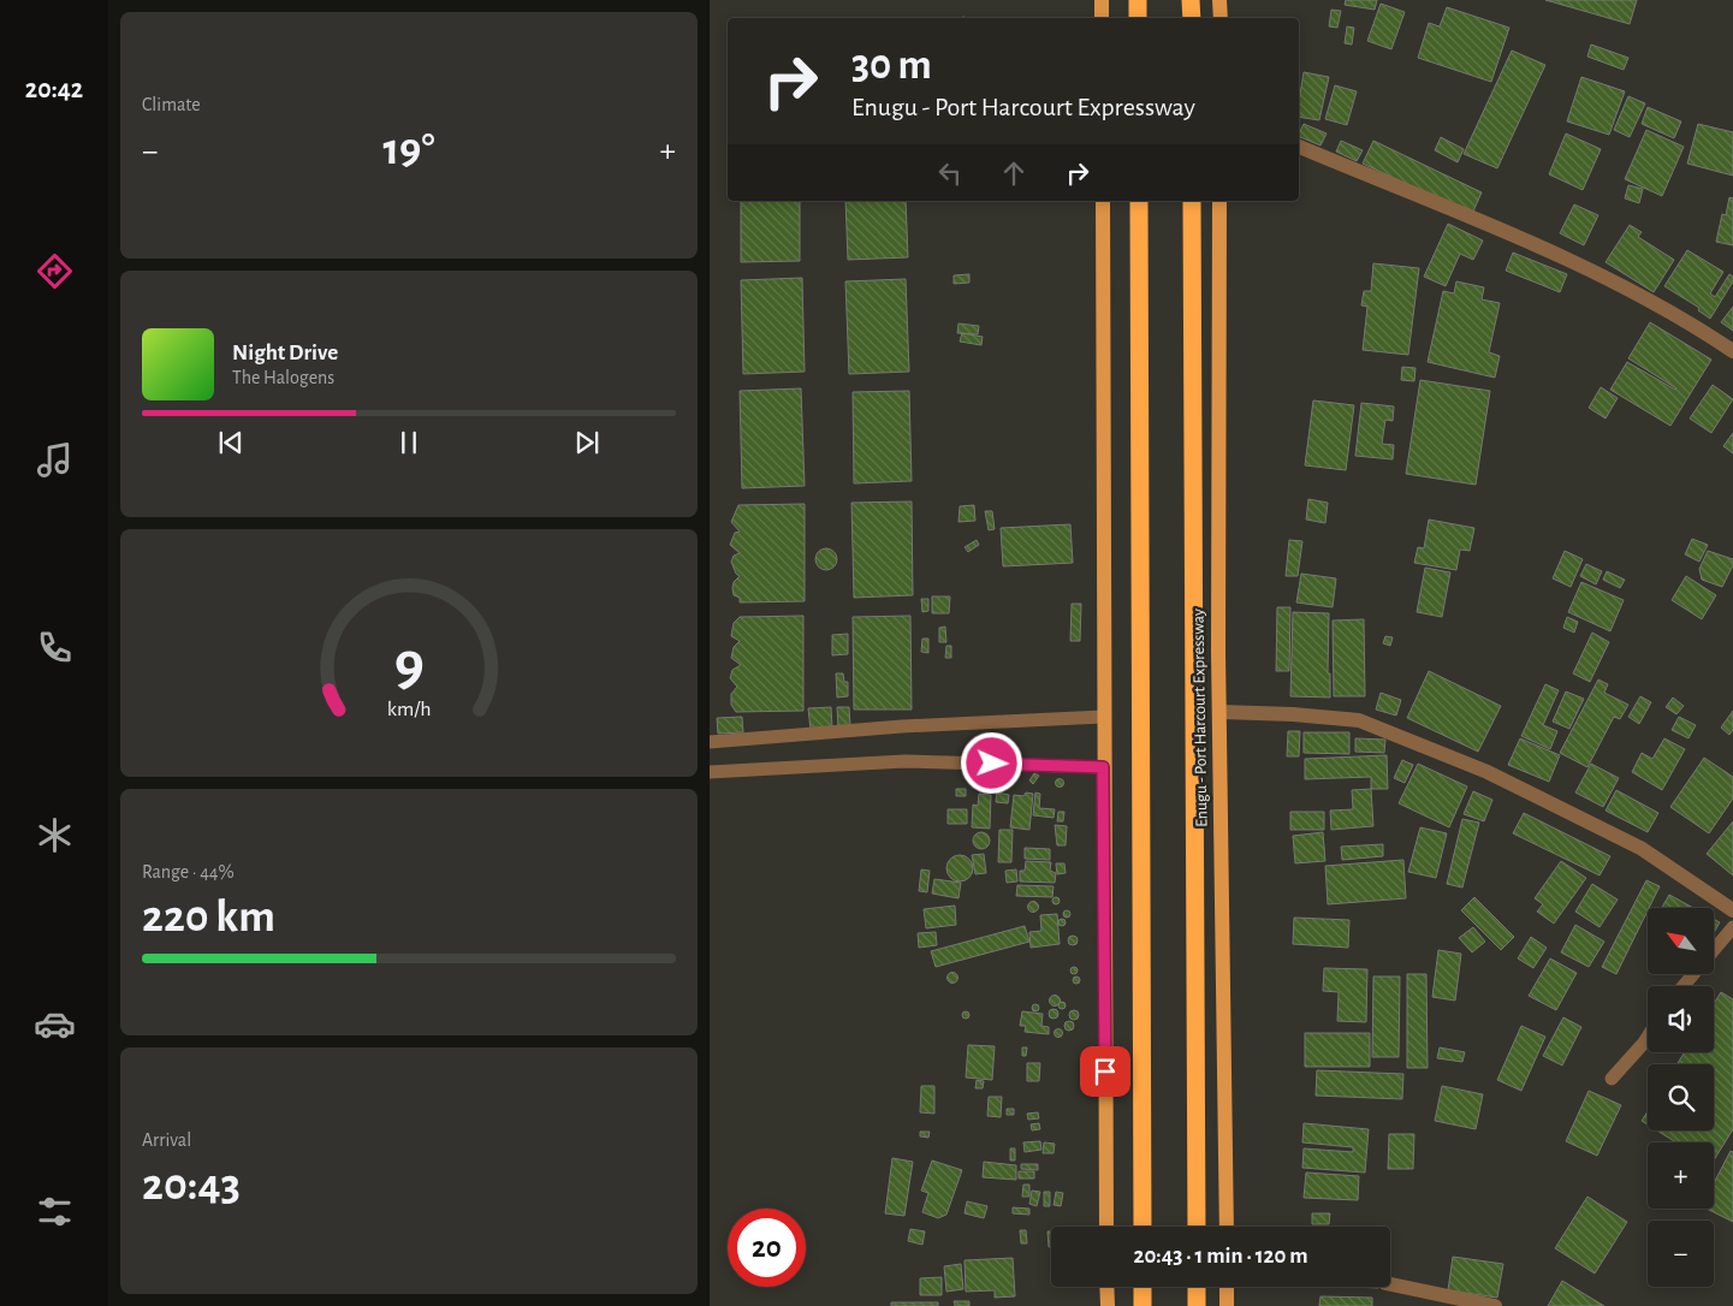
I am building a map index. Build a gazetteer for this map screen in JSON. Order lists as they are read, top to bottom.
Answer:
{
  "streets": {
    "highway": ["Enugu - Port Harcourt Expressway"]
  },
  "north": "top left",
  "page": {
    "tabs": "20:42",
    "tile": [
      "Climate",
      ["Range · 44%", "220 km"],
      ["Arrival", "20:43"]
    ],
    "turn": ["30 m", "Enugu - Port Harcourt Expressway"],
    "heat": ["−", "19°", "+"],
    "song": ["Night Drive", "The Halogens"],
    "map_buttons": ["+", "−"],
    "limit": "20",
    "trip": "20:43 · 1 min · 120 m",
    "gauge": ["9", "km/h"]
  }
}
